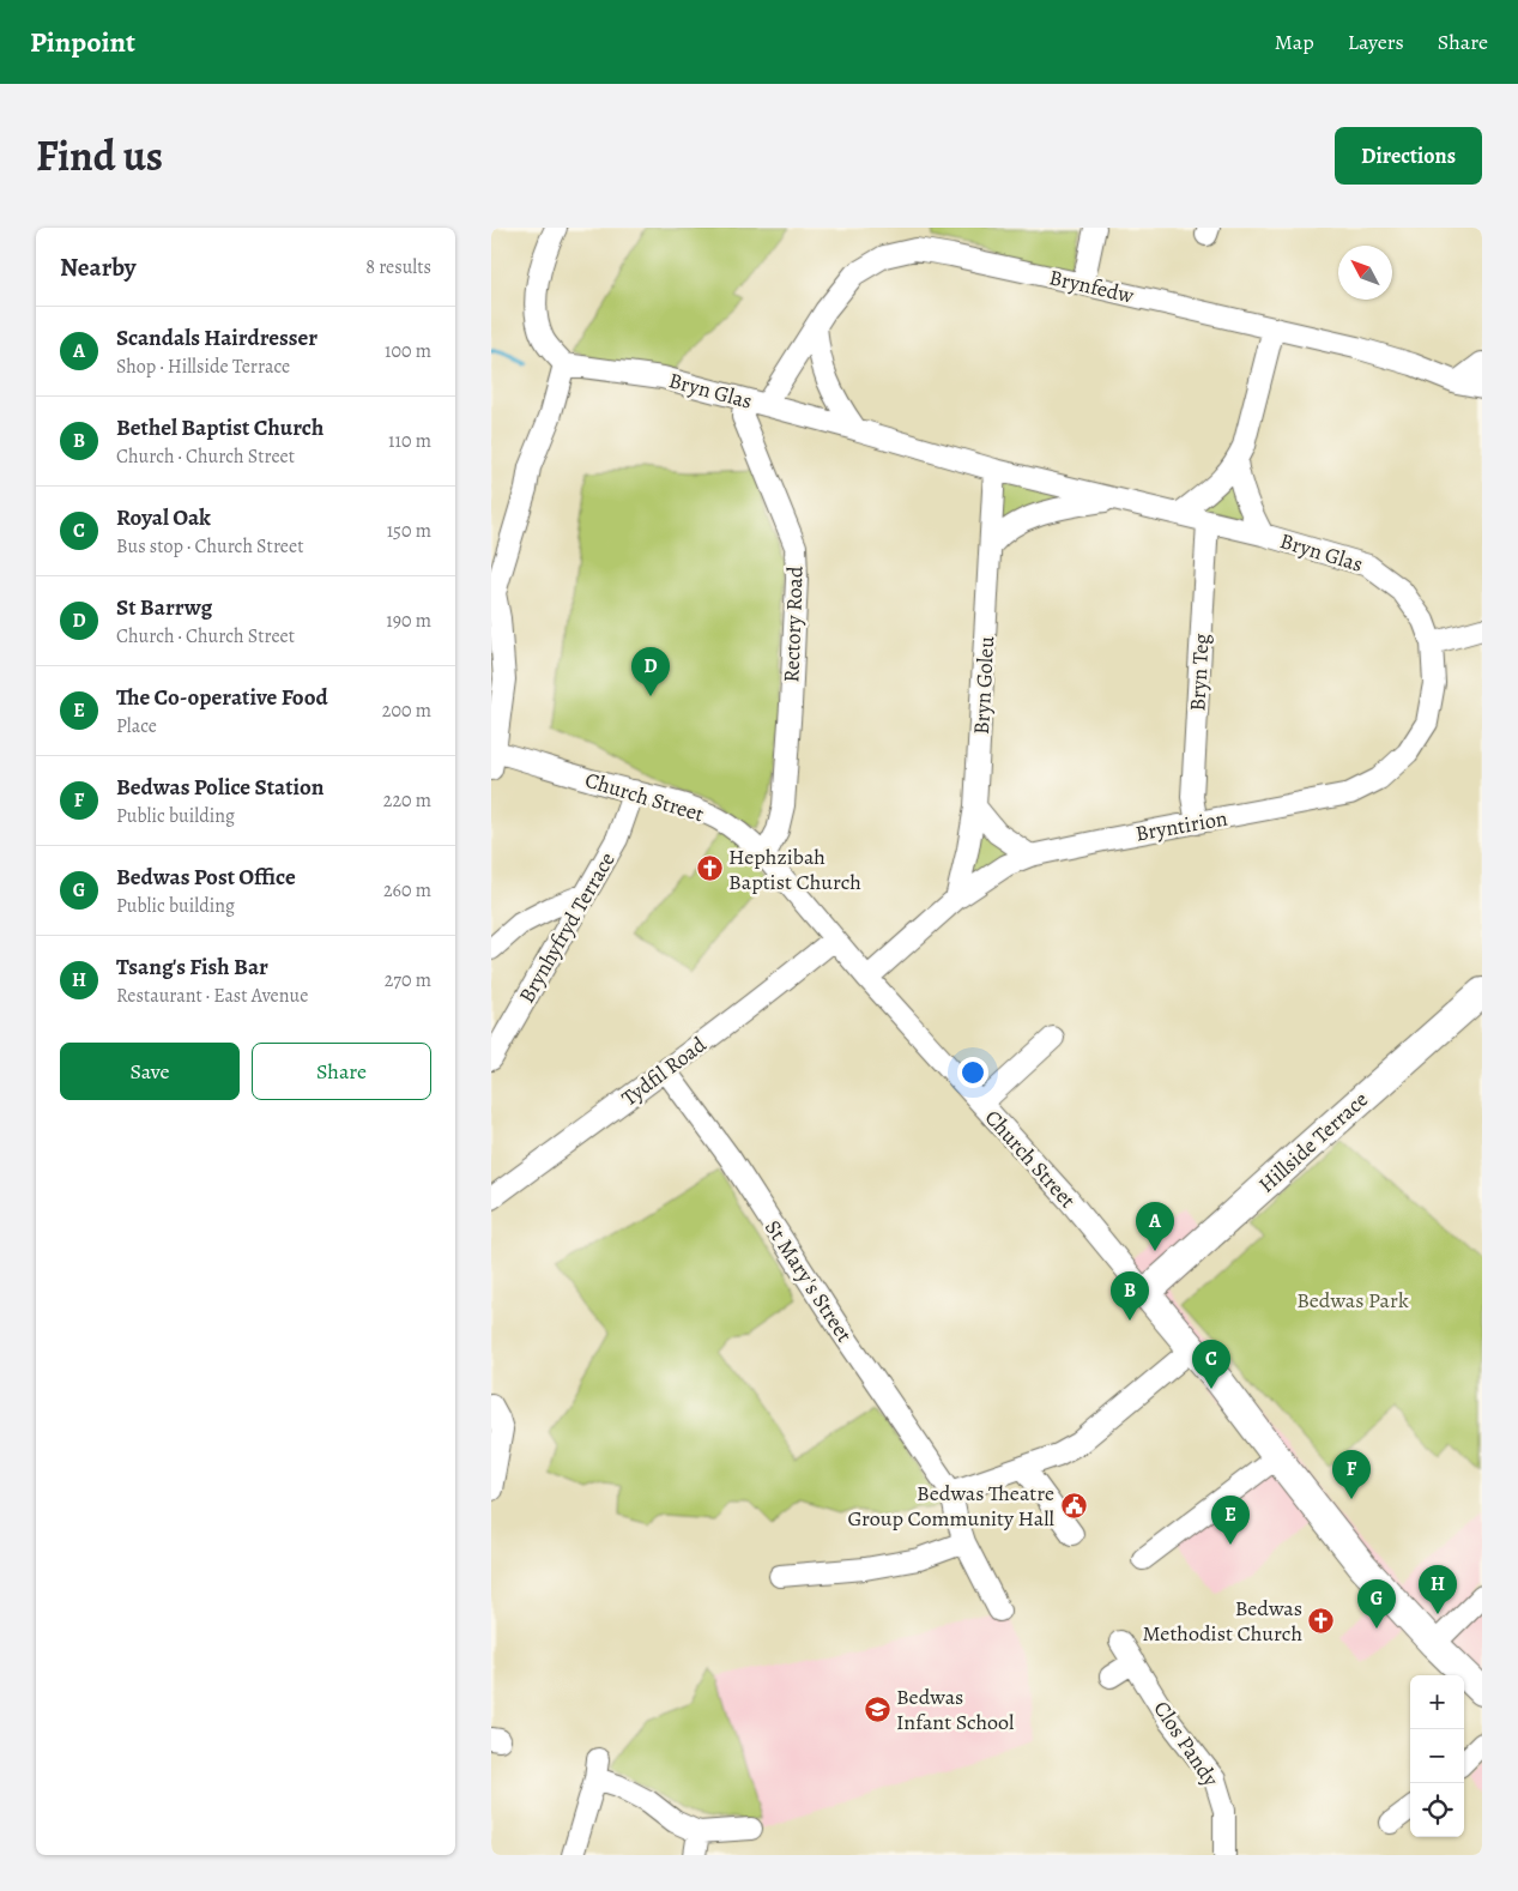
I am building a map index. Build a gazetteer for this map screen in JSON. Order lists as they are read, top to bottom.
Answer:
{
  "streets": {
    "street": [
      "Brynfedw",
      "Bryn Glas",
      "Rectory Road",
      "Bryn Teg",
      "Bryn Goleu",
      "Church Street",
      "Bryntirion",
      "Brynhyfryd Terrace",
      "Tydfil Road",
      "Hillside Terrace",
      "St Mary's Street",
      "Clos Pandy"
    ]
  },
  "crossings": [
    ["Brynfedw", "Bryn Glas"],
    ["Bryn Glas", "Rectory Road"],
    ["Bryn Glas", "Bryn Teg"],
    ["Bryn Glas", "Bryn Goleu"],
    ["Bryn Glas", "Bryntirion"],
    ["Rectory Road", "Church Street"],
    ["Bryn Teg", "Bryntirion"],
    ["Bryn Goleu", "Bryntirion"],
    ["Church Street", "Bryntirion"],
    ["Church Street", "Brynhyfryd Terrace"],
    ["Church Street", "Tydfil Road"],
    ["Church Street", "Hillside Terrace"],
    ["Tydfil Road", "St Mary's Street"]
  ],
  "parks": ["Bedwas Park"],
  "places": {
    "church": ["Hephzibah Baptist Church", "Bedwas Methodist Church"],
    "public building": ["Bedwas Theatre Group Community Hall"],
    "school or university": ["Bedwas Infant School"]
  },
  "north": "top left",
  "page": {
    "header": "Pinpoint",
    "nav": ["Map", "Layers", "Share"],
    "title": "Find us",
    "buttons": [
      "Directions",
      ["Save", "Share"]
    ],
    "heading": ["Nearby", "8 results"],
    "list": [
      {
        "mark": "A",
        "name": "Scandals Hairdresser",
        "note": "Shop · Hillside Terrace",
        "value": "100 m"
      },
      {
        "mark": "B",
        "name": "Bethel Baptist Church",
        "note": "Church · Church Street",
        "value": "110 m"
      },
      {
        "mark": "C",
        "name": "Royal Oak",
        "note": "Bus stop · Church Street",
        "value": "150 m"
      },
      {
        "mark": "D",
        "name": "St Barrwg",
        "note": "Church · Church Street",
        "value": "190 m"
      },
      {
        "mark": "E",
        "name": "The Co-operative Food",
        "note": "Place",
        "value": "200 m"
      },
      {
        "mark": "F",
        "name": "Bedwas Police Station",
        "note": "Public building",
        "value": "220 m"
      },
      {
        "mark": "G",
        "name": "Bedwas Post Office",
        "note": "Public building",
        "value": "260 m"
      },
      {
        "mark": "H",
        "name": "Tsang's Fish Bar",
        "note": "Restaurant · East Avenue",
        "value": "270 m"
      }
    ],
    "pins": [
      "D",
      "A",
      "B",
      "C",
      "F",
      "E",
      "H",
      "G"
    ],
    "map_buttons": ["+", "−"]
  }
}
